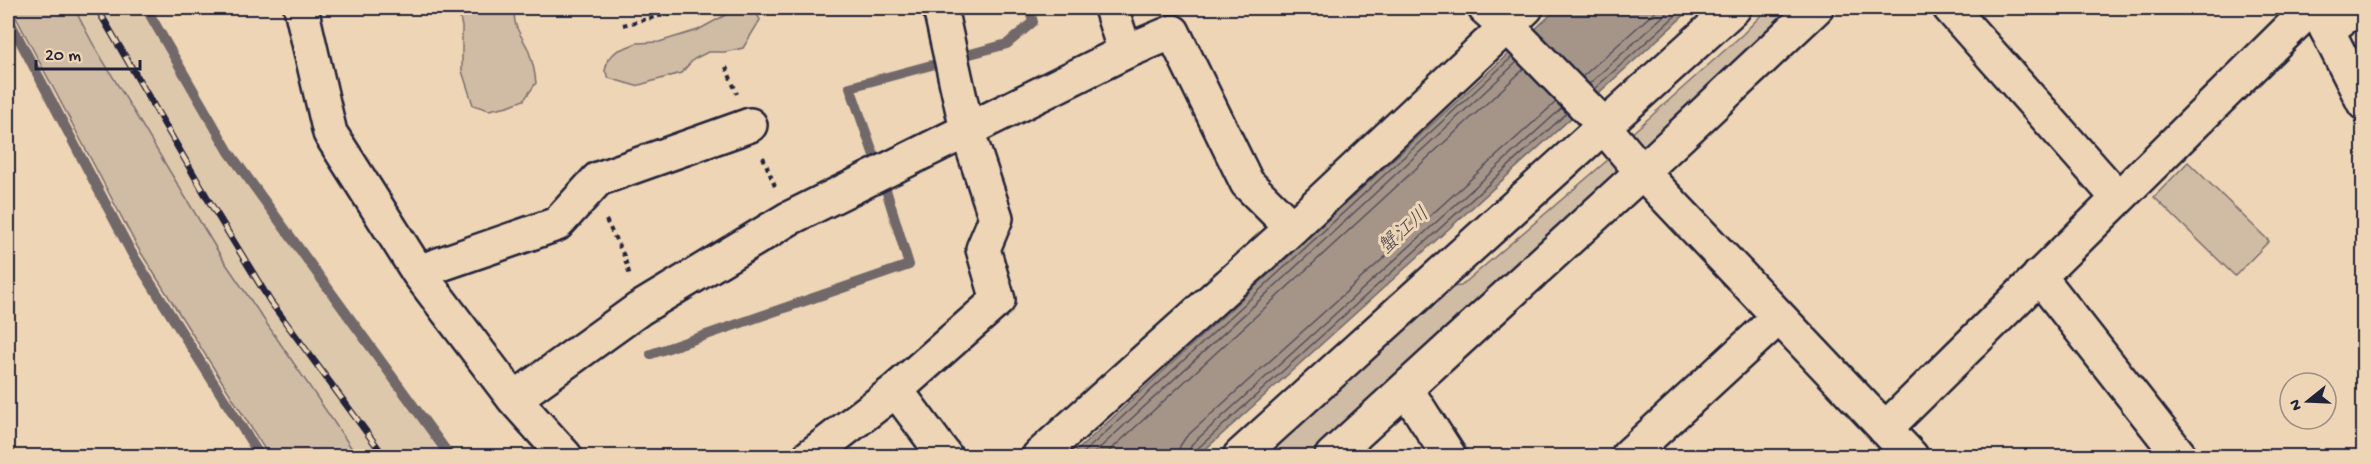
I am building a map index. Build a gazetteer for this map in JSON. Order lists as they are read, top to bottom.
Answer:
{
  "water": ["蟹江川"],
  "scale_bar": "20 m",
  "north": "left"
}
